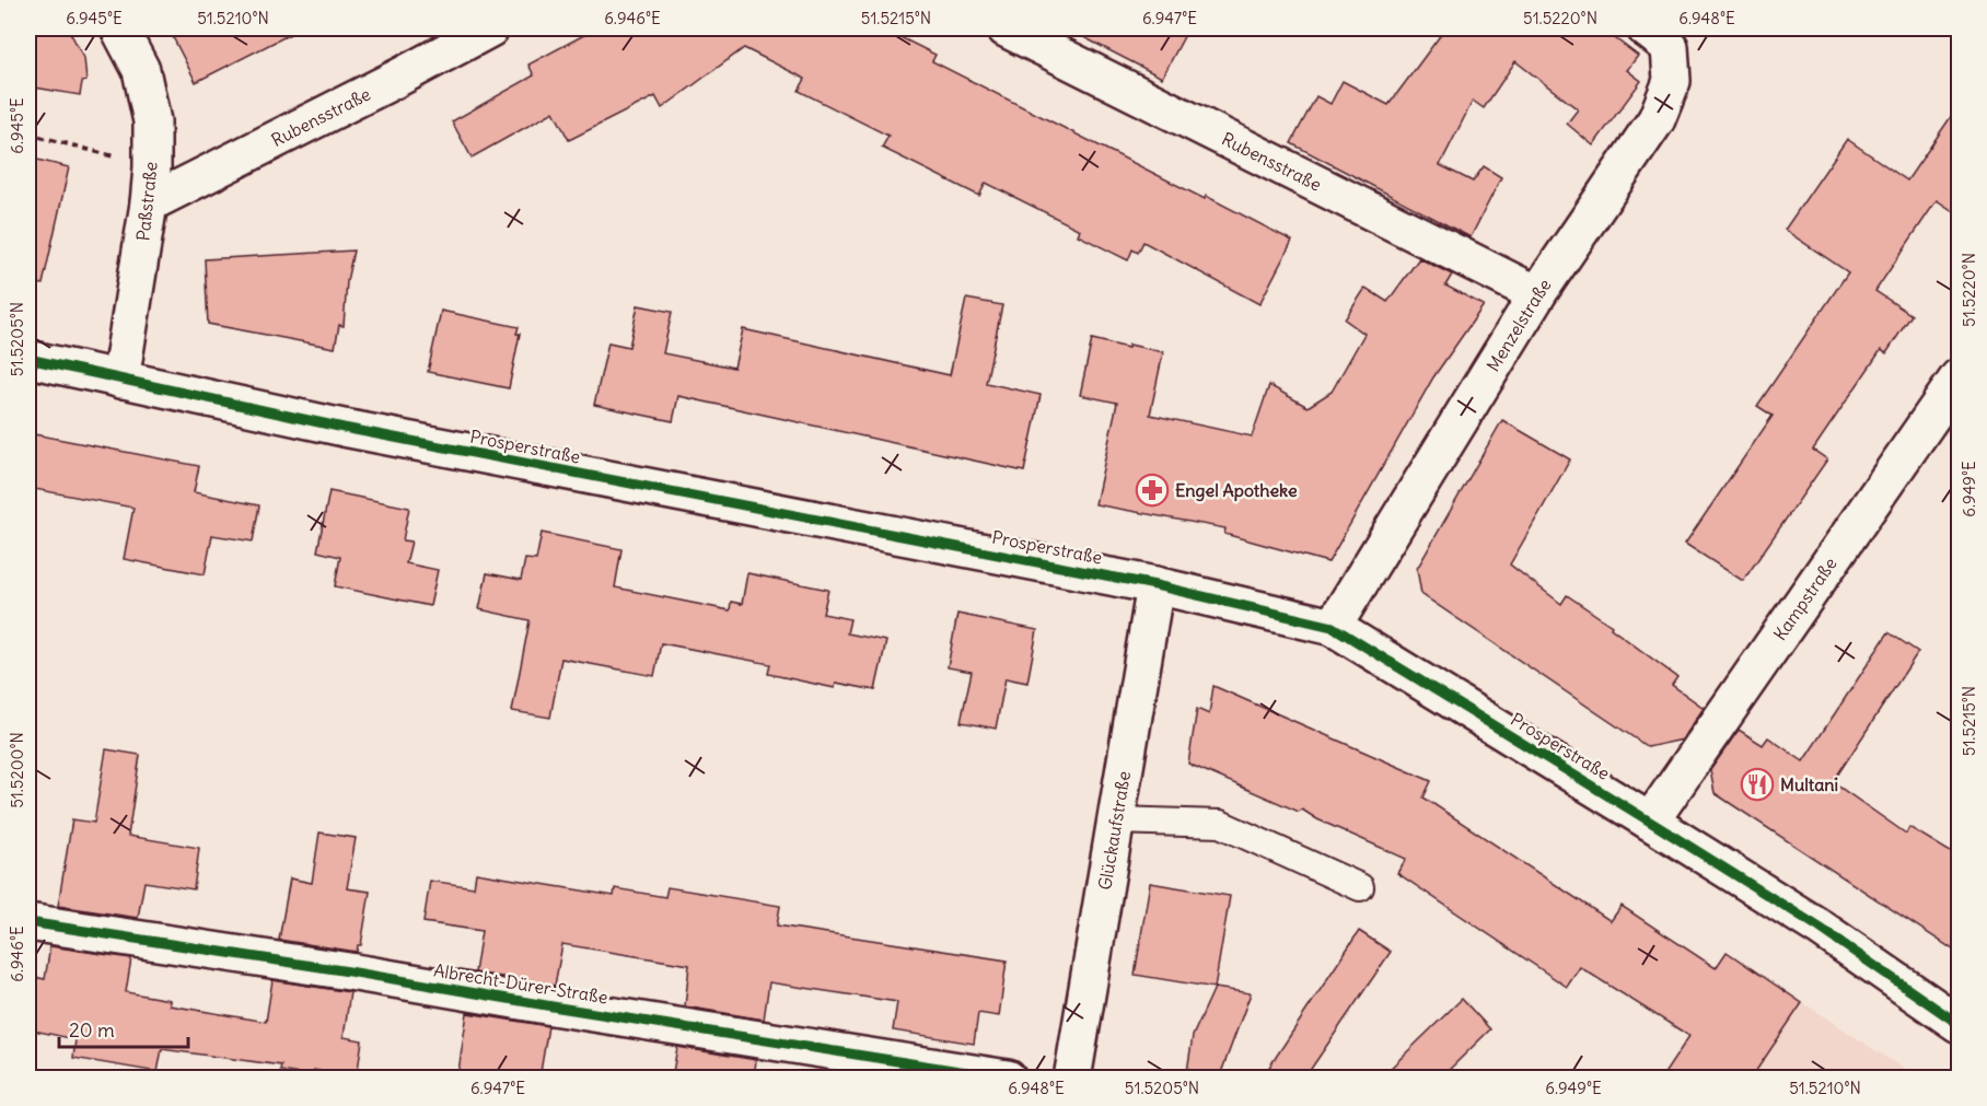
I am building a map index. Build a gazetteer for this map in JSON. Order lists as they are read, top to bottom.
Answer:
{
  "streets": {
    "street": [
      "Rubensstraße",
      "Paßstraße",
      "Menzelstraße",
      "Prosperstraße",
      "Kampstraße",
      "Glückaufstraße",
      "Albrecht-Dürer-Straße"
    ]
  },
  "crossings": [
    ["Rubensstraße", "Paßstraße"],
    ["Rubensstraße", "Menzelstraße"],
    ["Paßstraße", "Prosperstraße"],
    ["Menzelstraße", "Prosperstraße"],
    ["Prosperstraße", "Kampstraße"],
    ["Prosperstraße", "Glückaufstraße"]
  ],
  "places": {
    "pharmacy": ["Engel Apotheke"],
    "restaurant": ["Multani"]
  },
  "scale_bar": "20 m",
  "coordinates": [
    "6.945°E",
    "51.5210°N",
    "6.946°E",
    "51.5215°N",
    "6.947°E",
    "51.5220°N",
    "6.948°E",
    "51.5205°N",
    "6.949°E",
    "51.5200°N"
  ]
}
